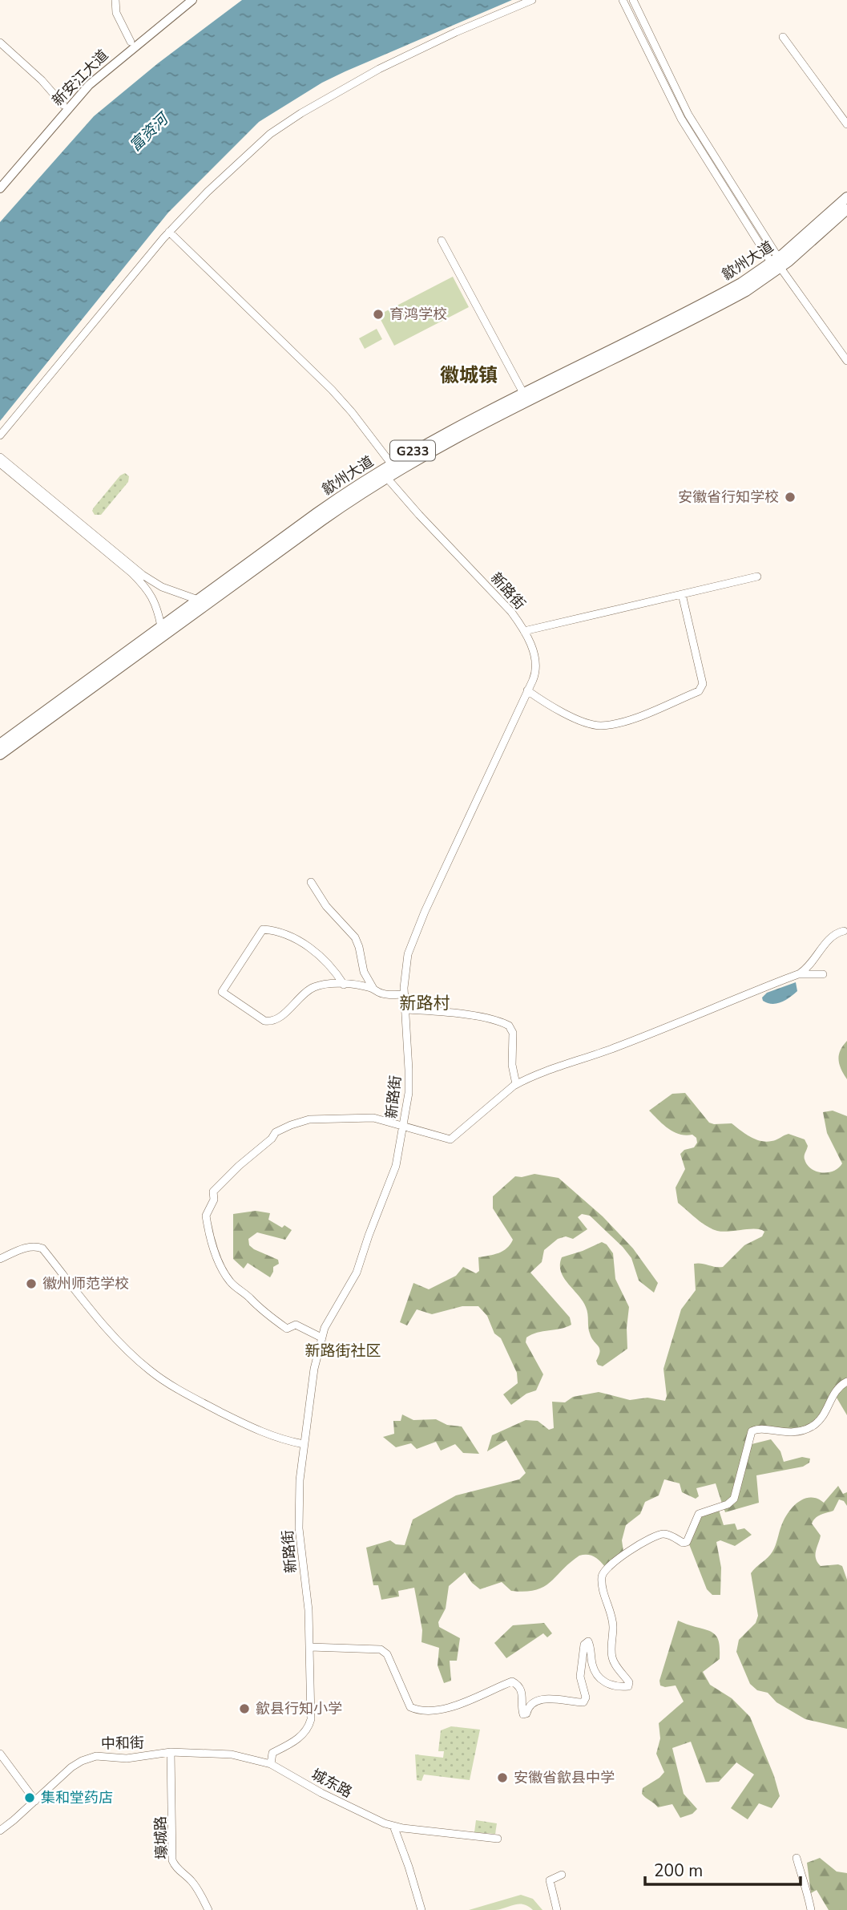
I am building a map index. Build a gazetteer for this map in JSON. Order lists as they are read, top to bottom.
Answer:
{
  "streets": {
    "highway": ["歙州大道", "G233"],
    "main road": ["新安江大道"],
    "street": [
      "新路街",
      "中和街",
      "城东路",
      "壕城路"
    ]
  },
  "crossings": [
    ["歙州大道", "新路街"],
    ["新路街", "城东路"],
    ["中和街", "城东路"],
    ["中和街", "壕城路"],
    ["城东路", "壕城路"]
  ],
  "districts": ["徽城镇", "新路村", "新路街社区"],
  "water": ["富资河"],
  "places": [
    "育鸿学校",
    "安徽省行知学校",
    "徽州师范学校",
    "歙县行知小学",
    "安徽省歙县中学",
    "集和堂药店"
  ],
  "scale_bar": "200 m"
}
